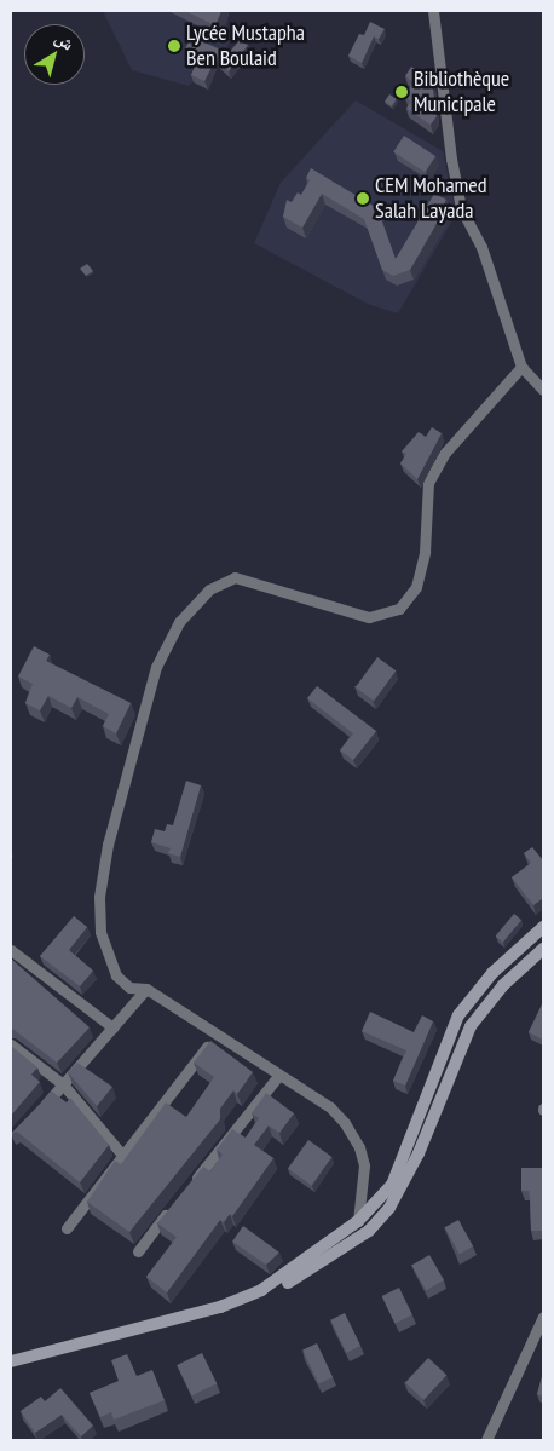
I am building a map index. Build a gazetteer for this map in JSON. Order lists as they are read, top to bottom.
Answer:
{
  "places": ["Lycée Mustapha Ben Boulaid", "Bibliothèque Municipale", "CEM Mohamed Salah Layada"],
  "north": "top right"
}
